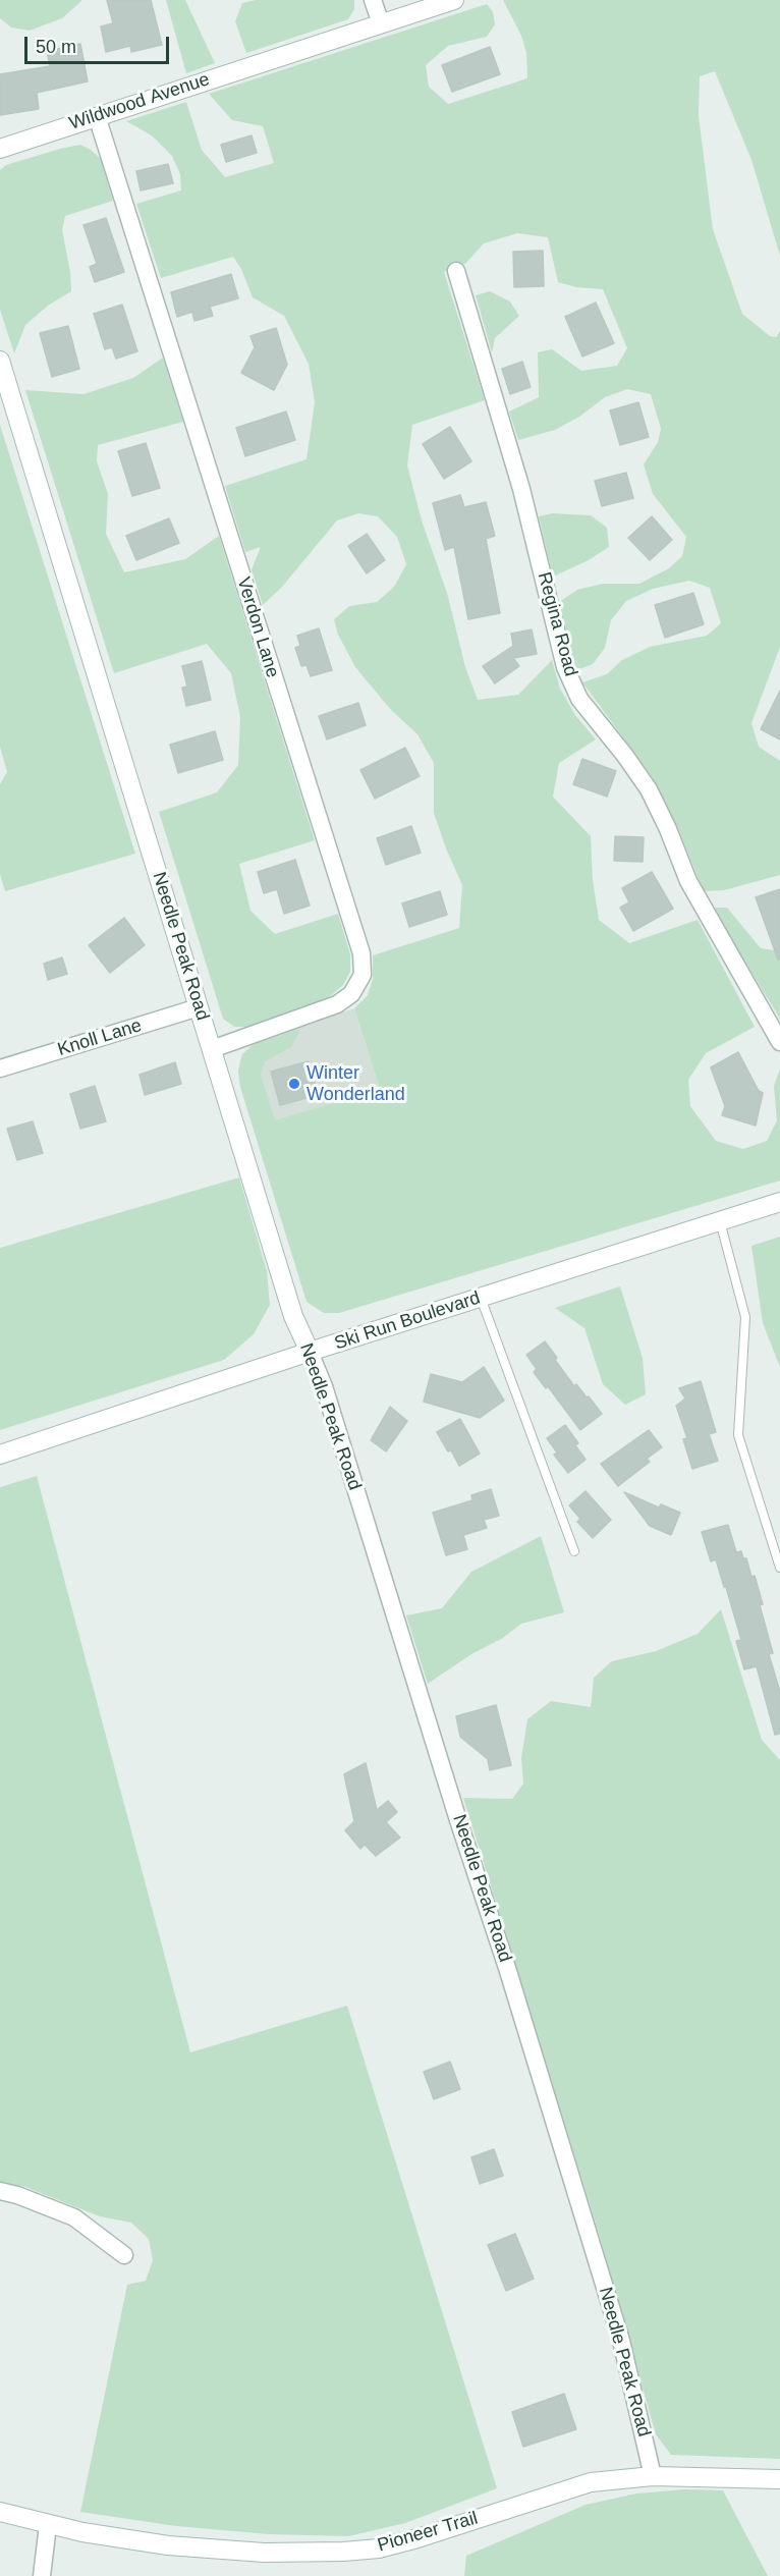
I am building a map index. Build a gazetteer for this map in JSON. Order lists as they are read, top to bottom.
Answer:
{
  "streets": {
    "street": [
      "Wildwood Avenue",
      "Regina Road",
      "Verdon Lane",
      "Needle Peak Road",
      "Knoll Lane",
      "Ski Run Boulevard",
      "Pioneer Trail"
    ]
  },
  "crossings": [
    ["Wildwood Avenue", "Verdon Lane"],
    ["Verdon Lane", "Needle Peak Road"],
    ["Needle Peak Road", "Knoll Lane"],
    ["Needle Peak Road", "Ski Run Boulevard"],
    ["Needle Peak Road", "Pioneer Trail"]
  ],
  "places": ["Winter Wonderland"],
  "scale_bar": "50 m"
}
